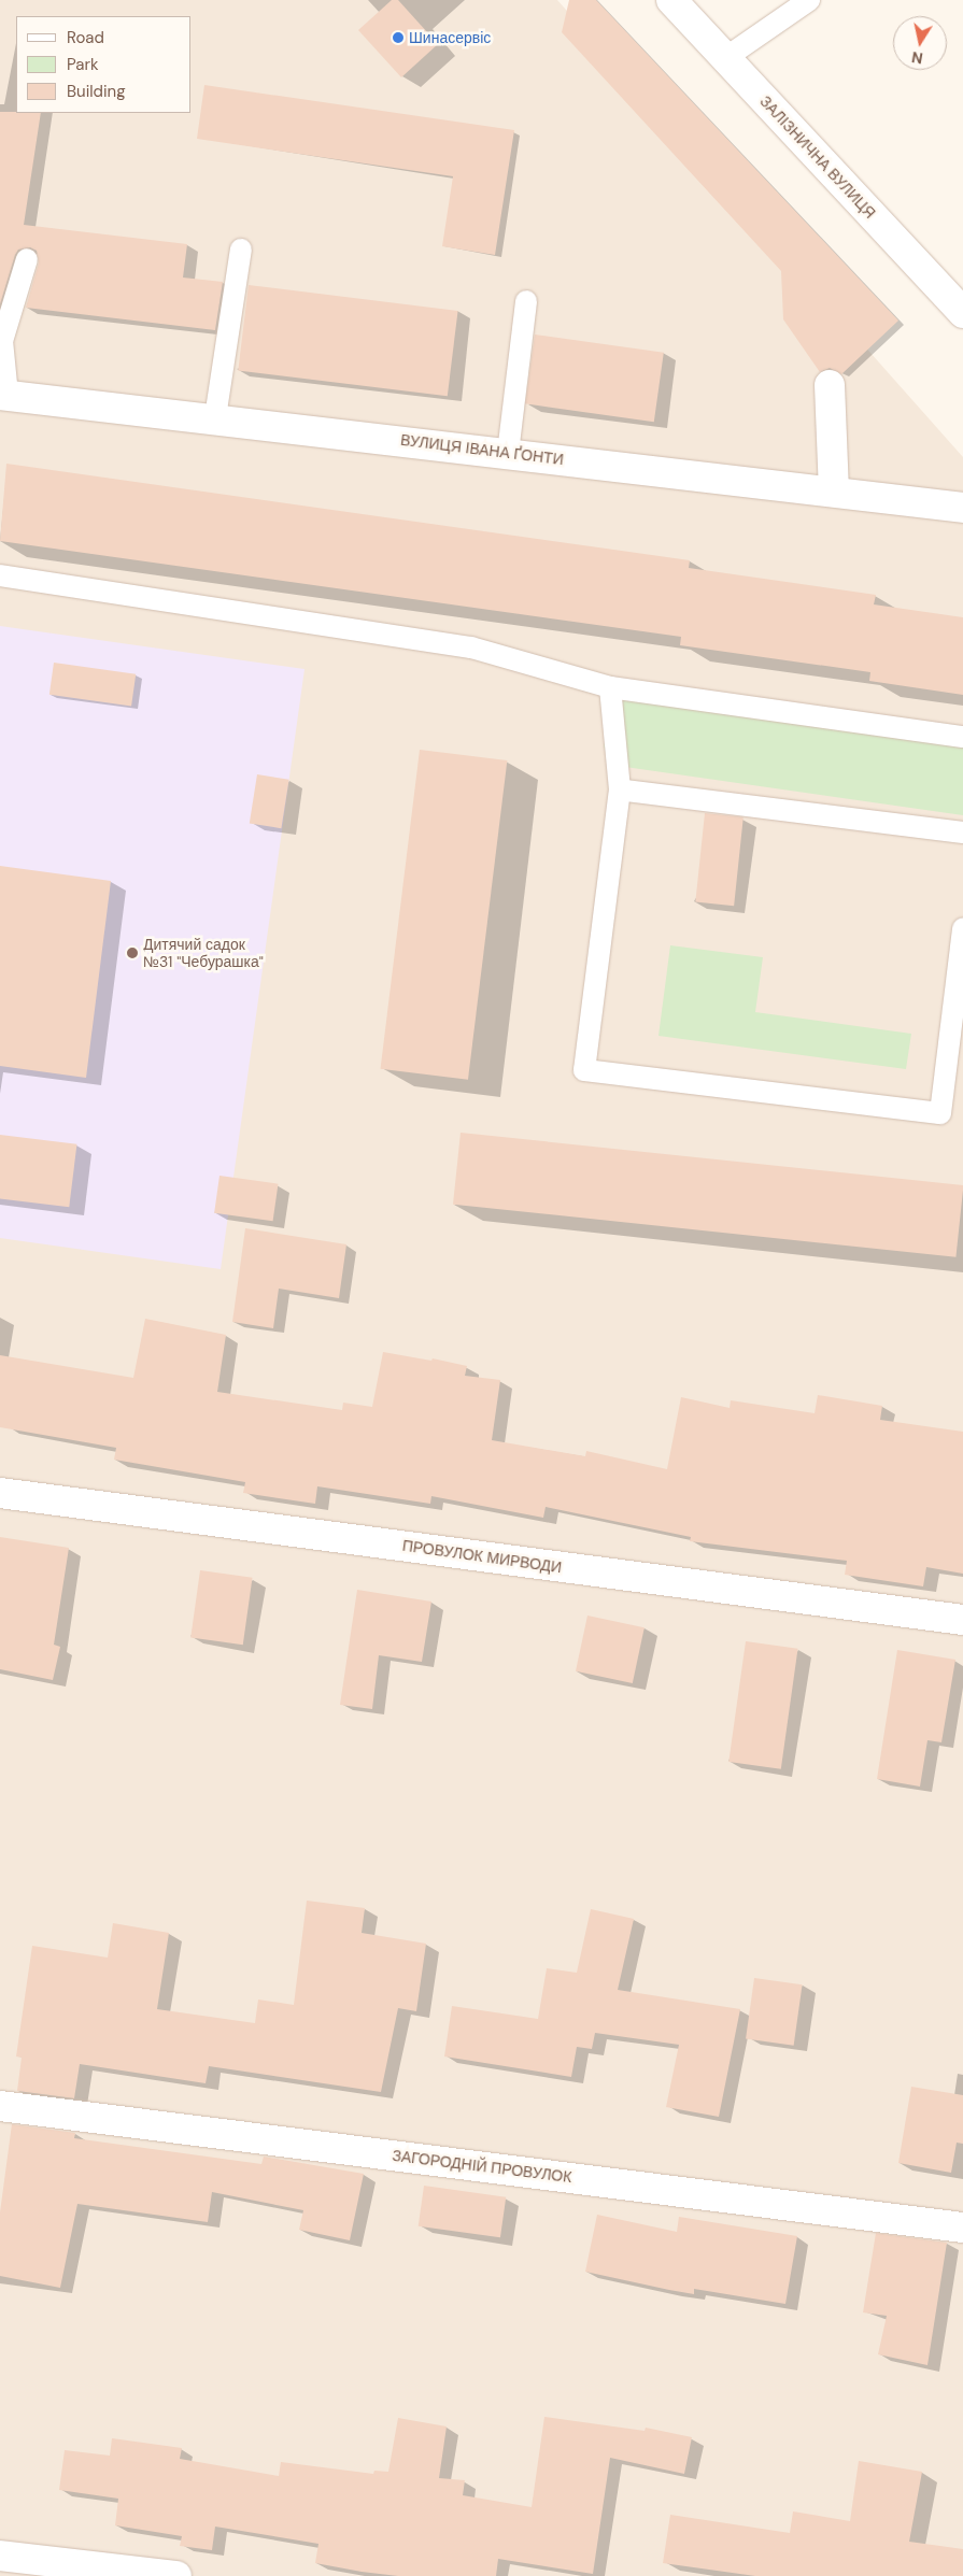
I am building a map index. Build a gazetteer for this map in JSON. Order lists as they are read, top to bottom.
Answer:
{
  "streets": {
    "street": [
      "ЗАЛІЗНИЧНА ВУЛИЦЯ",
      "ВУЛИЦЯ ІВАНА ҐОНТИ",
      "ПРОВУЛОК МИРВОДИ",
      "ЗАГОРОДНІЙ ПРОВУЛОК"
    ]
  },
  "places": ["Шинасервіс", "Дитячий садок №31 \"Чебурашка\""],
  "legend": ["Road", "Park", "Building"],
  "north": "bottom"
}
